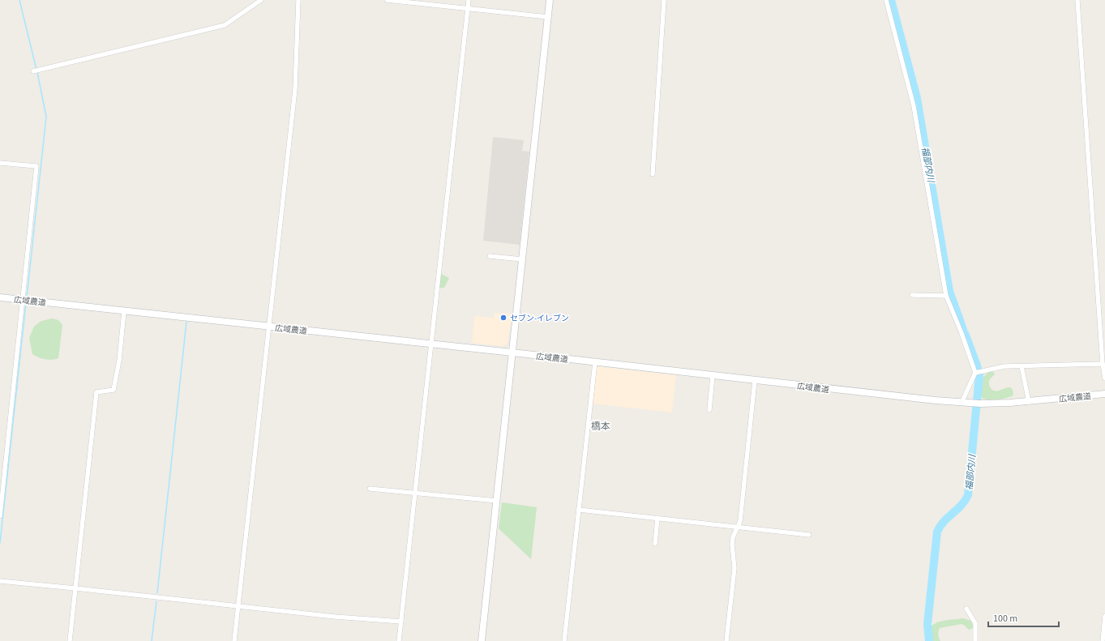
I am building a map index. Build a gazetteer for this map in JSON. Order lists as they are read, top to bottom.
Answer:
{
  "streets": {
    "street": ["広域農道"]
  },
  "districts": ["橋本"],
  "water": ["福部内川"],
  "places": ["セブン-イレブン"],
  "scale_bar": "100 m"
}
